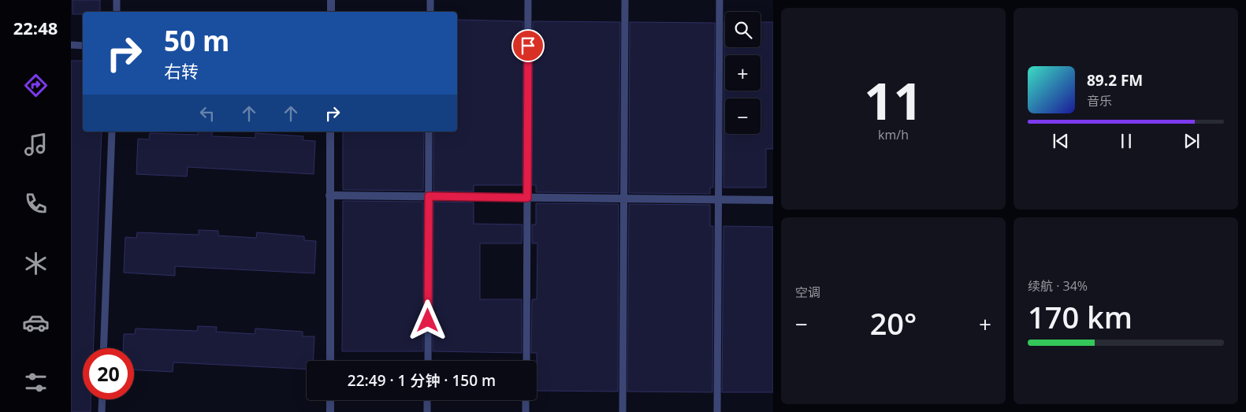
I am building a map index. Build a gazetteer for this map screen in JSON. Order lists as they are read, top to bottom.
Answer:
{
  "page": {
    "tabs": "22:48",
    "tile": [
      ["11", "km/h"],
      "空调",
      ["续航 · 34%", "170 km"]
    ],
    "map_buttons": ["+", "−"],
    "turn": ["50 m", "右转"],
    "song": ["89.2 FM", "音乐"],
    "heat": ["−", "20°", "+"],
    "limit": "20",
    "trip": "22:49 · 1 分钟 · 150 m"
  }
}
